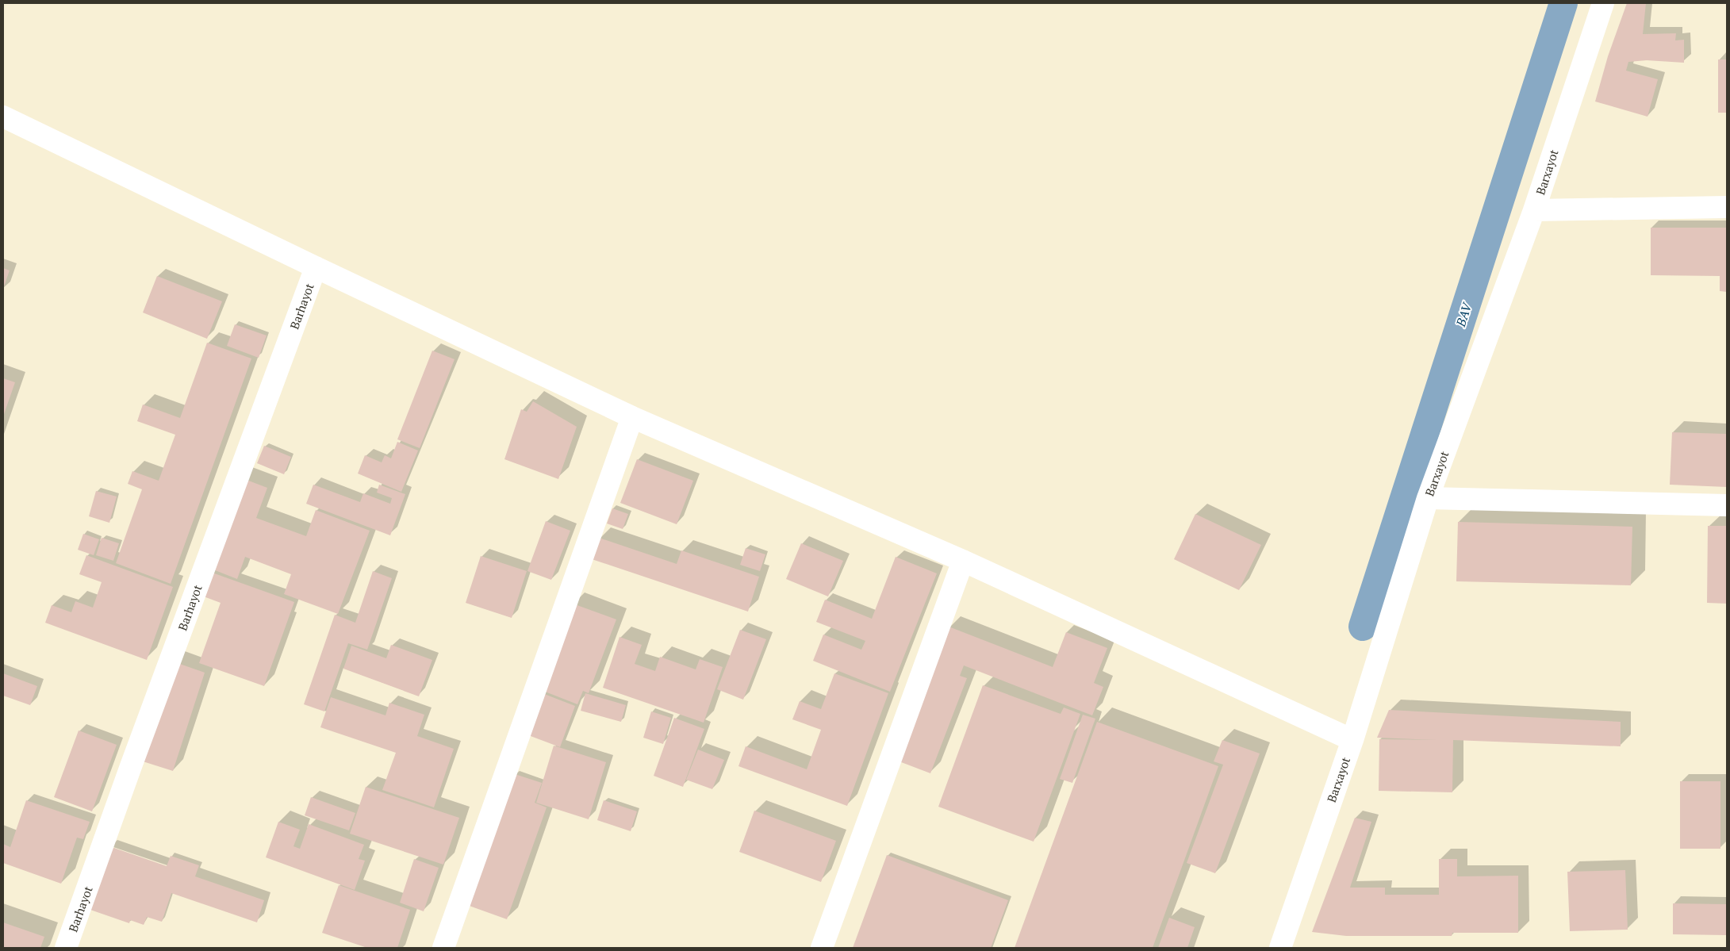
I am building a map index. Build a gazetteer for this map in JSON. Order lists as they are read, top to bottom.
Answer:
{
  "streets": {
    "street": ["Barxayot", "Barhayot"]
  },
  "water": ["BAV"]
}
